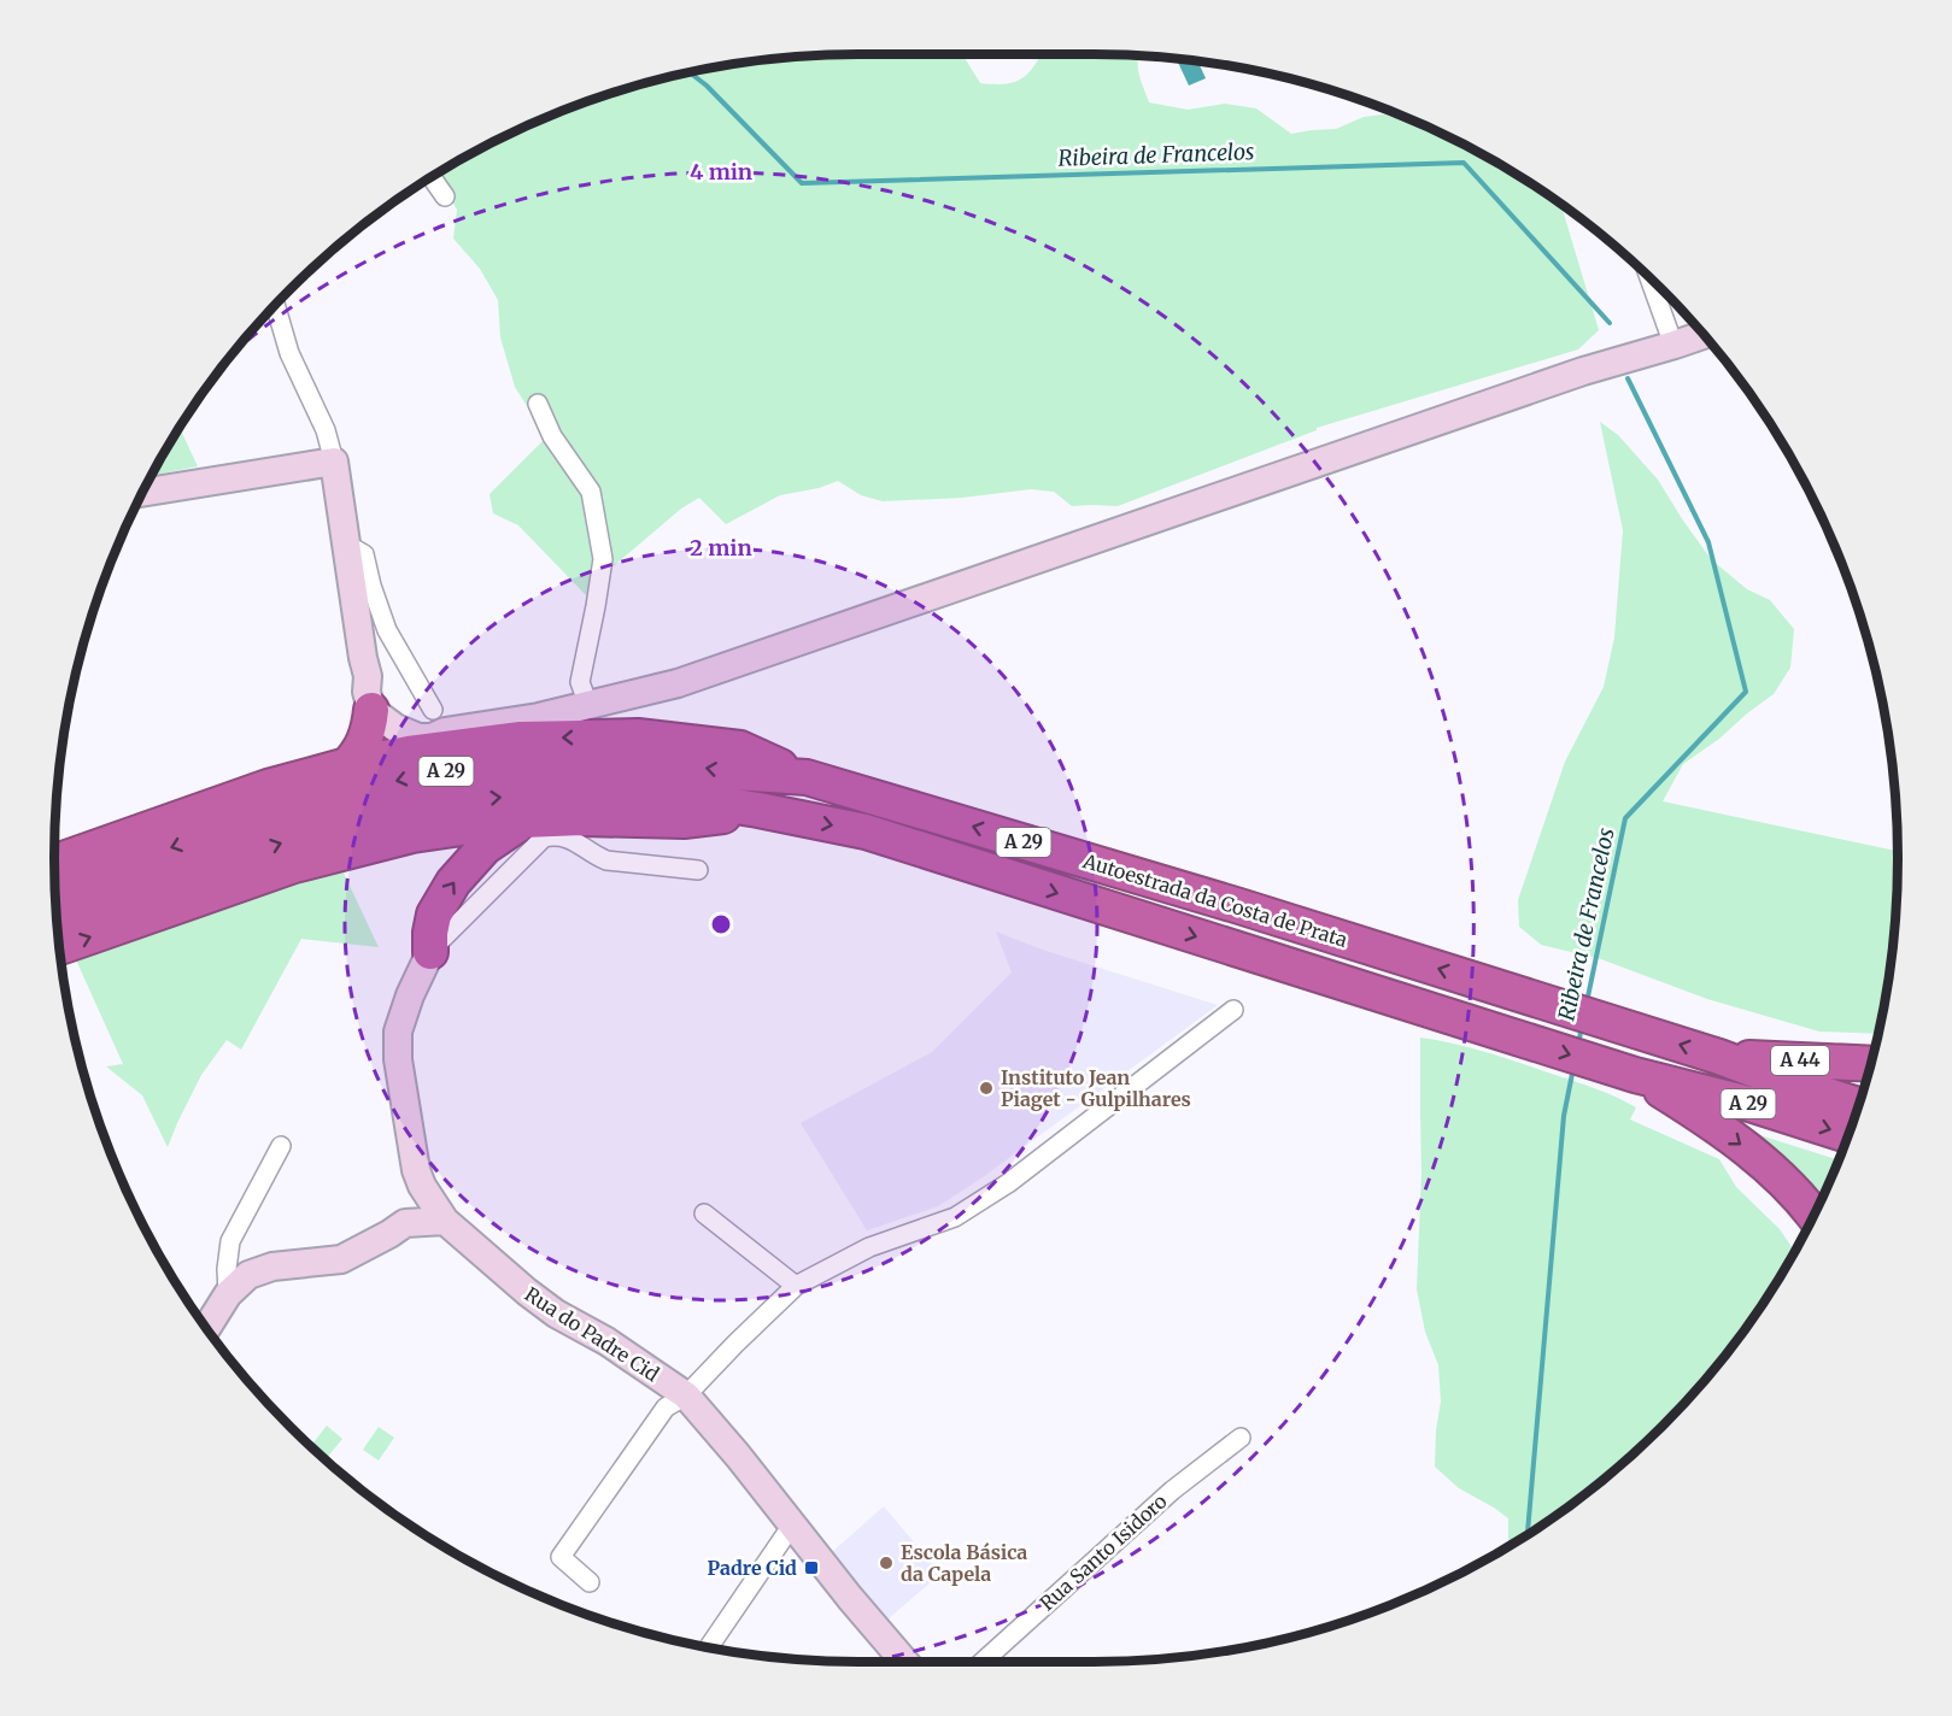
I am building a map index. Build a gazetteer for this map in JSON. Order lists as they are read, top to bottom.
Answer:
{
  "streets": {
    "highway": ["A 29", "Autoestrada da Costa de Prata", "A 44"],
    "main road": ["Rua do Padre Cid"],
    "street": ["Rua Santo Isidoro"]
  },
  "crossings": [
    ["A 29", "Autoestrada da Costa de Prata"],
    ["Autoestrada da Costa de Prata", "A 44"]
  ],
  "water": ["Ribeira de Francelos"],
  "places": {
    "other": ["Instituto Jean Piaget - Gulpilhares", "Escola Básica da Capela"],
    "transit": ["Padre Cid"]
  },
  "rings": ["4 min", "2 min"]
}
